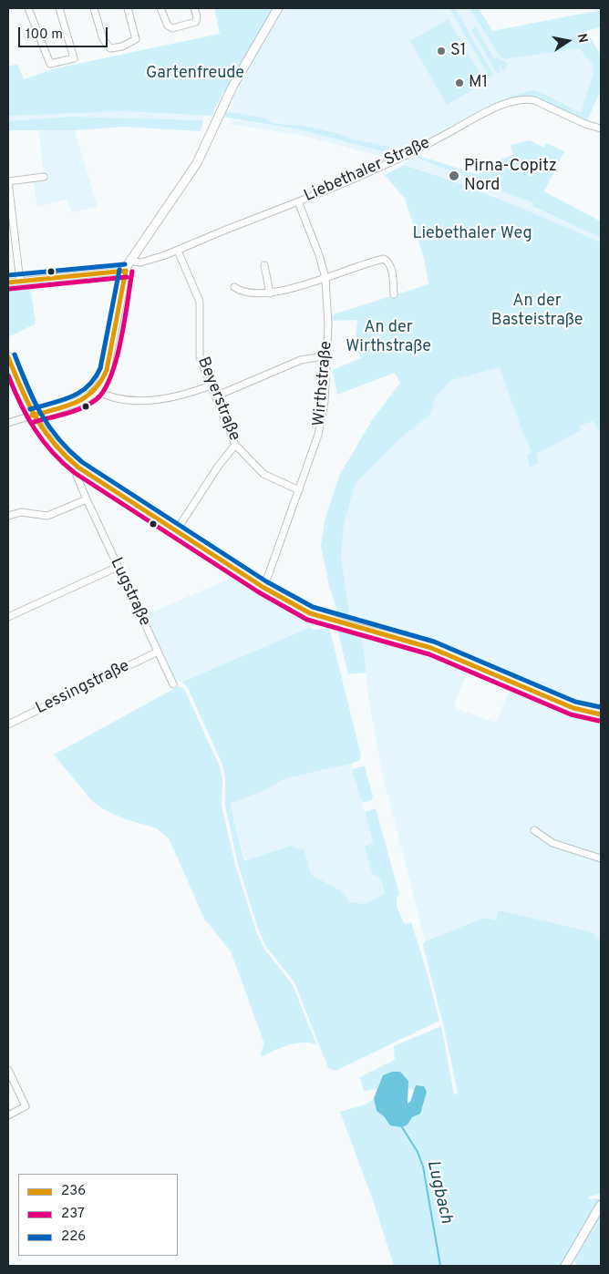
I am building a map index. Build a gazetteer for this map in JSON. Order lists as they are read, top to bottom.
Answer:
{
  "streets": {
    "street": [
      "Liebethaler Straße",
      "Wirthstraße",
      "Beyerstraße",
      "Lugstraße",
      "Lessingstraße"
    ]
  },
  "crossings": [
    ["Liebethaler Straße", "Wirthstraße"],
    ["Liebethaler Straße", "Beyerstraße"],
    ["Wirthstraße", "Beyerstraße"],
    ["Lugstraße", "Lessingstraße"]
  ],
  "water": ["Lugbach"],
  "parks": [
    "Gartenfreude",
    "Liebethaler Weg",
    "An der Basteistraße",
    "An der Wirthstraße"
  ],
  "places": ["S1", "M1", "Pirna-Copitz Nord"],
  "lines": ["transit line 226", "transit line 236", "transit line 237"],
  "legend": ["236", "237", "226"],
  "scale_bar": "100 m",
  "north": "right"
}
